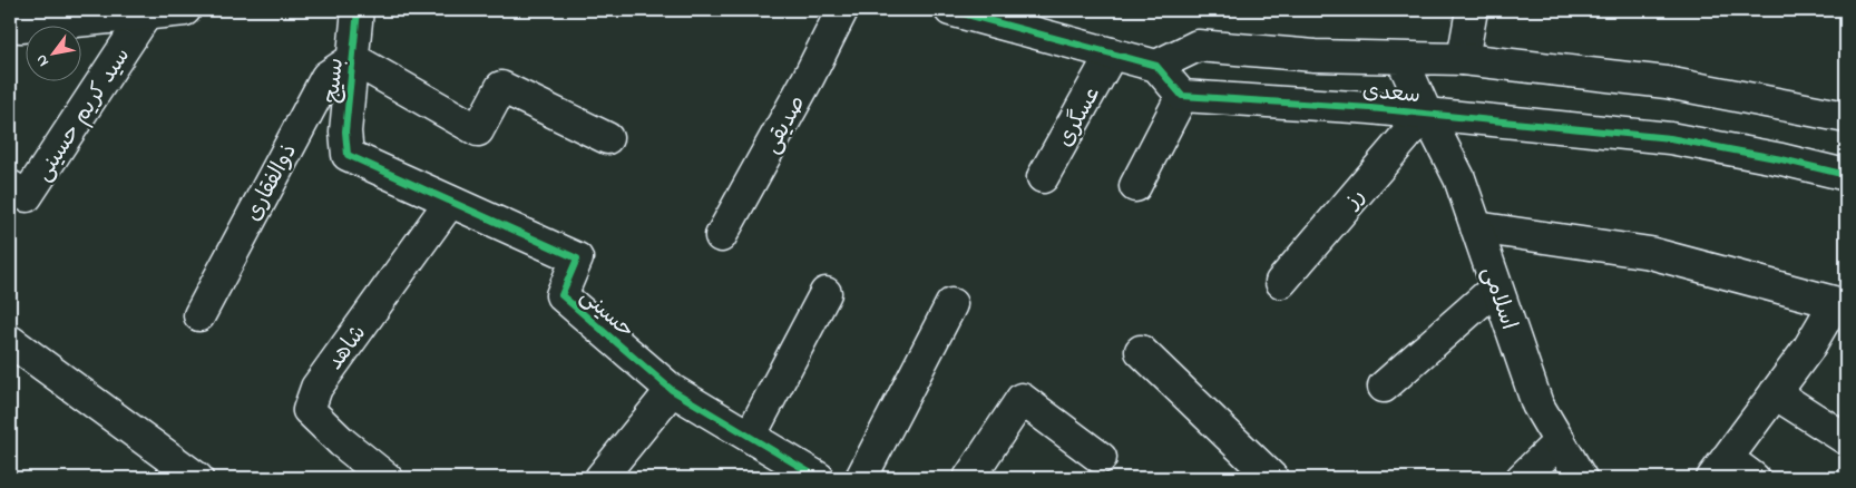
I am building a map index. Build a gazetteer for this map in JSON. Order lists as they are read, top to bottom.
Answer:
{
  "streets": {
    "street": [
      "بسیج",
      "سعدی",
      "سید کریم حسینی",
      "عسگری",
      "صدیقی",
      "ذوالفقاری",
      "رز",
      "اسلامی",
      "حسینی",
      "شاهد"
    ]
  },
  "crossings": [
    ["بسیج", "ذوالفقاری"],
    ["بسیج", "حسینی"],
    ["سعدی", "رز"],
    ["سعدی", "اسلامی"],
    ["رز", "اسلامی"],
    ["حسینی", "شاهد"]
  ],
  "north": "bottom left"
}
